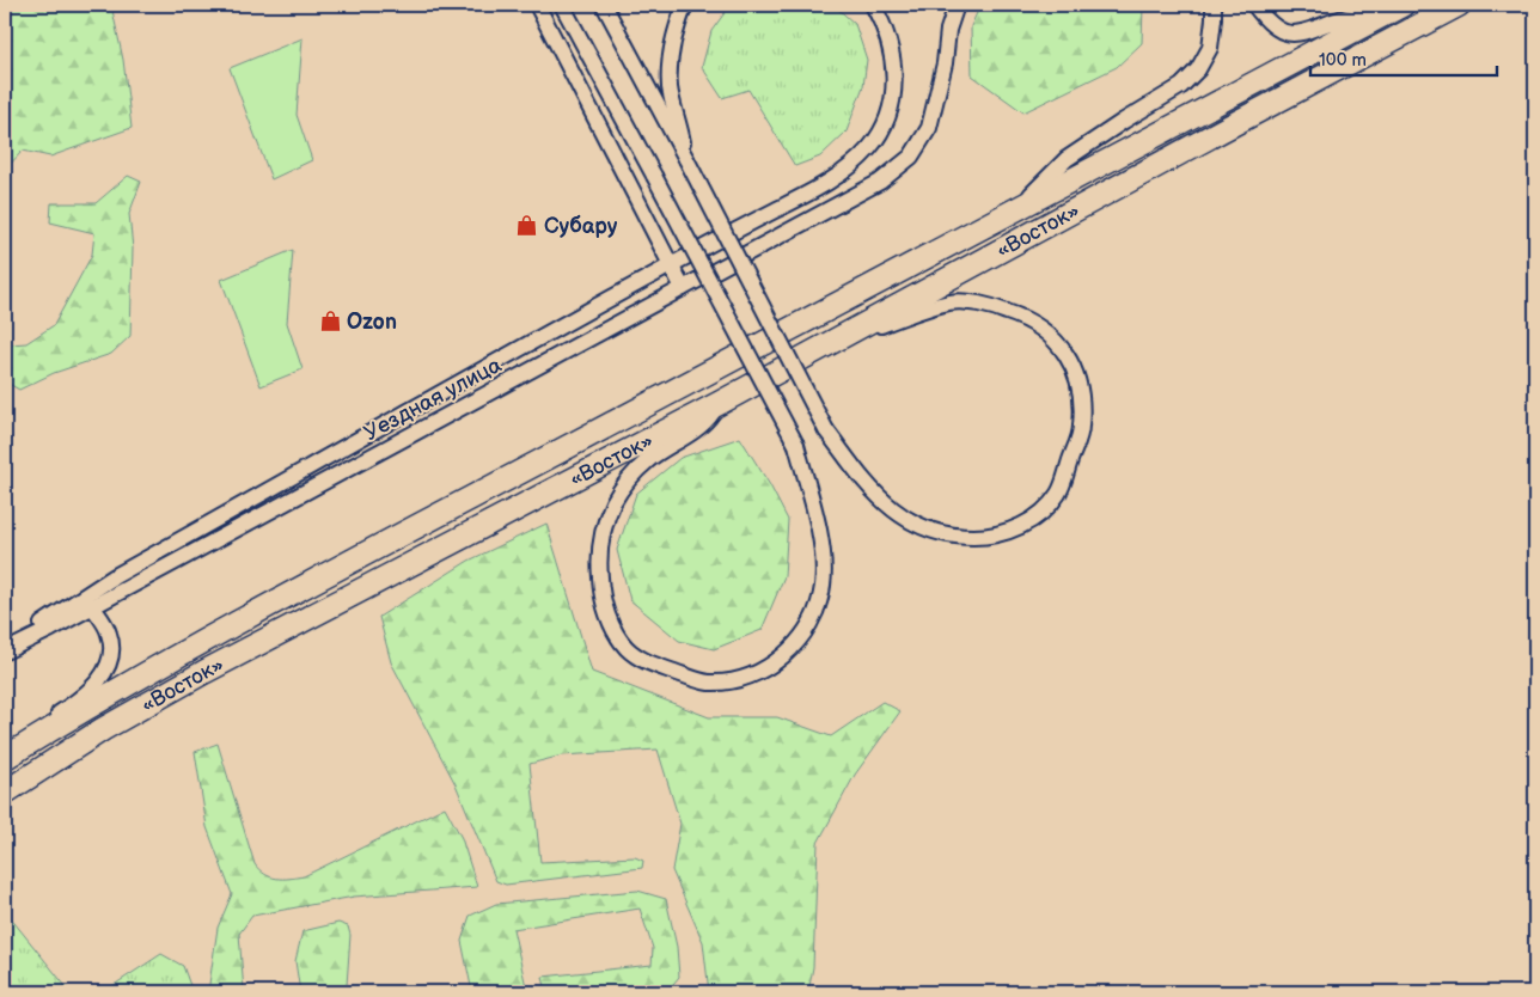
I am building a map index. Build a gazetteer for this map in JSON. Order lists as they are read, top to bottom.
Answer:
{
  "streets": {
    "highway": ["«Восток»"],
    "street": ["Уездная улица"]
  },
  "places": {
    "shop": ["Субару", "Ozon"]
  },
  "scale_bar": "100 m"
}
